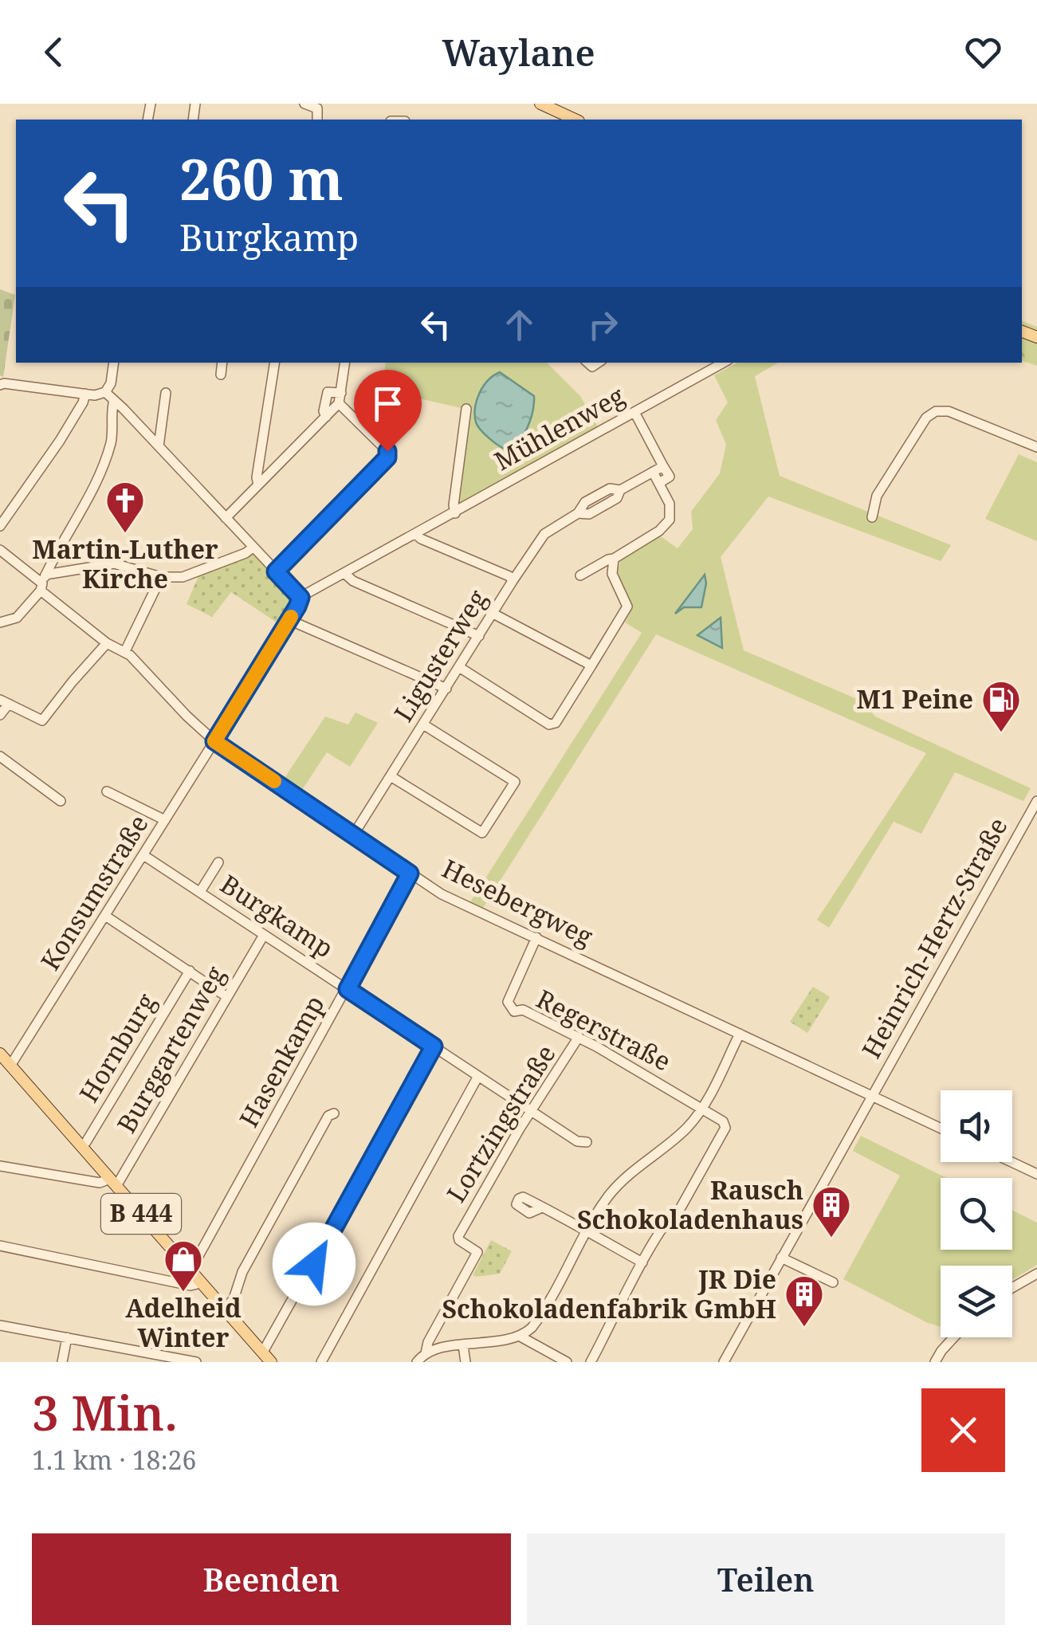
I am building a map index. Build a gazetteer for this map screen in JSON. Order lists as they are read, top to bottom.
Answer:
{
  "streets": {
    "main road": ["B 444"],
    "street": [
      "Mühlenweg",
      "Ligusterweg",
      "Konsumstraße",
      "Hesebergweg",
      "Burgkamp",
      "Heinrich-Hertz-Straße",
      "Regerstraße",
      "Hornburg",
      "Burggartenweg",
      "Hasenkamp",
      "Lortzingstraße"
    ]
  },
  "crossings": [
    ["Ligusterweg", "Hesebergweg"],
    ["Konsumstraße", "Hesebergweg"],
    ["Konsumstraße", "Burgkamp"],
    ["Konsumstraße", "B 444"],
    ["Hesebergweg", "Heinrich-Hertz-Straße"],
    ["Hesebergweg", "Regerstraße"],
    ["Hesebergweg", "Hasenkamp"],
    ["Burgkamp", "Burggartenweg"],
    ["Burgkamp", "Hasenkamp"],
    ["Burgkamp", "Lortzingstraße"],
    ["Regerstraße", "Lortzingstraße"],
    ["Hornburg", "B 444"],
    ["Burggartenweg", "B 444"],
    ["Hasenkamp", "B 444"]
  ],
  "places": {
    "church": ["Martin-Luther Kirche"],
    "fuel station": ["M1 Peine"],
    "building": ["Rausch Schokoladenhaus", "JR Die Schokoladenfabrik GmbH"],
    "shop": ["Adelheid Winter"]
  },
  "page": {
    "header": "Waylane",
    "turn": ["260 m", "Burgkamp"],
    "heading": ["3 Min.", "1.1 km · 18:26"],
    "buttons": ["Beenden", "Teilen"]
  }
}
